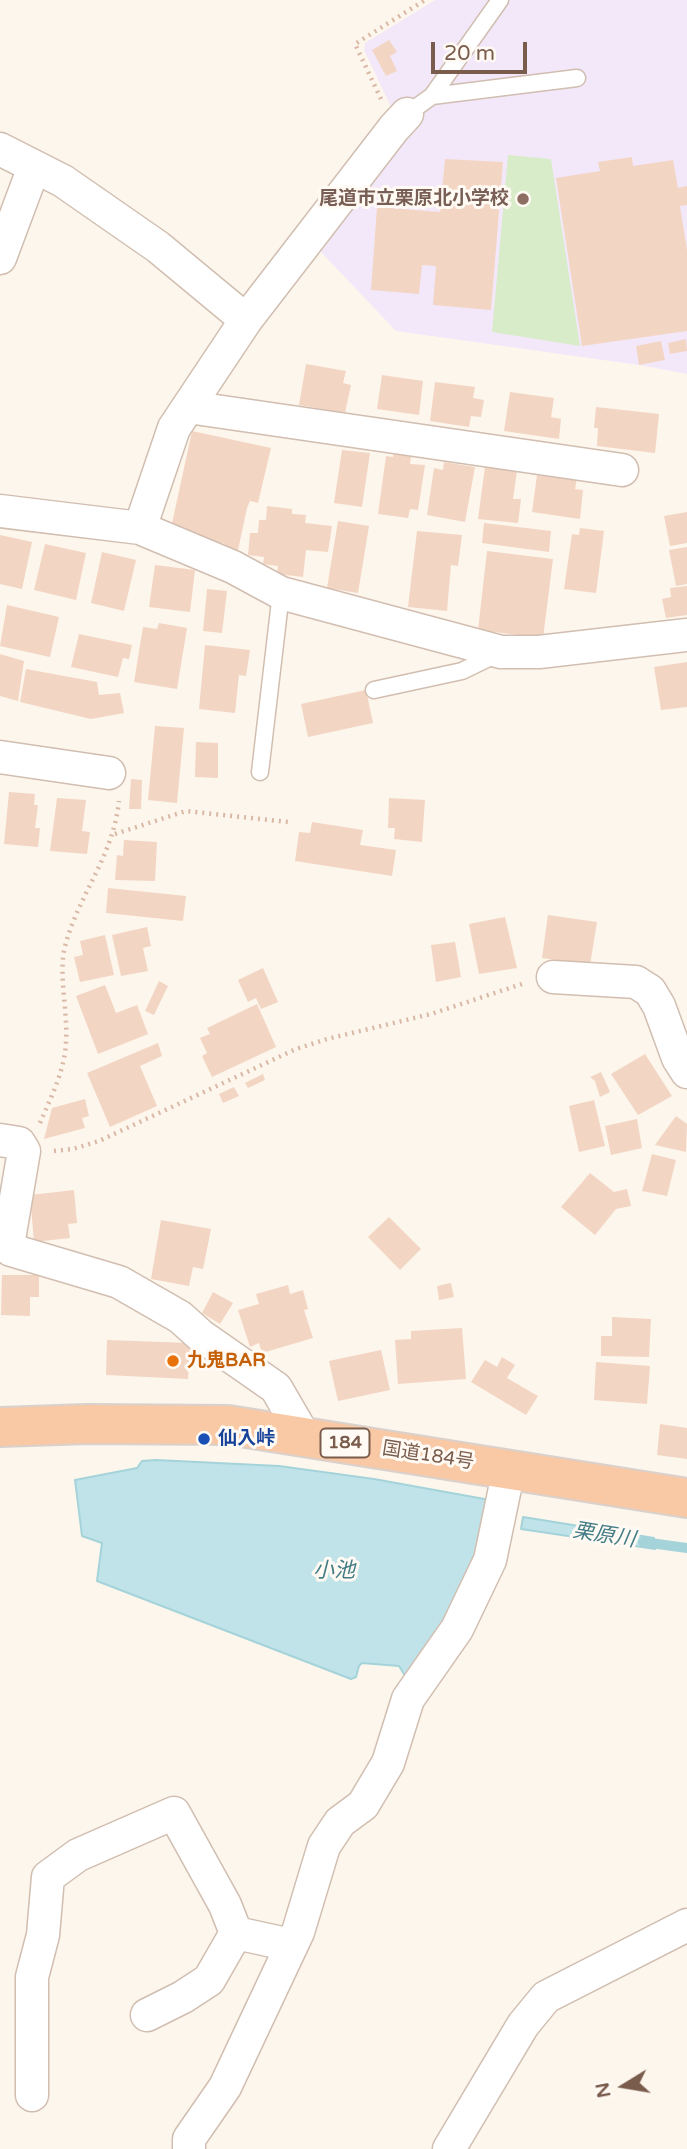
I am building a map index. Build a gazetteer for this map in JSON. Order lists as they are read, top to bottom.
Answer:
{
  "streets": {
    "highway": ["184", "国道184号"]
  },
  "water": ["栗原川", "小池"],
  "places": ["尾道市立栗原北小学校", "九鬼BAR", "仙入峠"],
  "scale_bar": "20 m",
  "north": "left"
}
